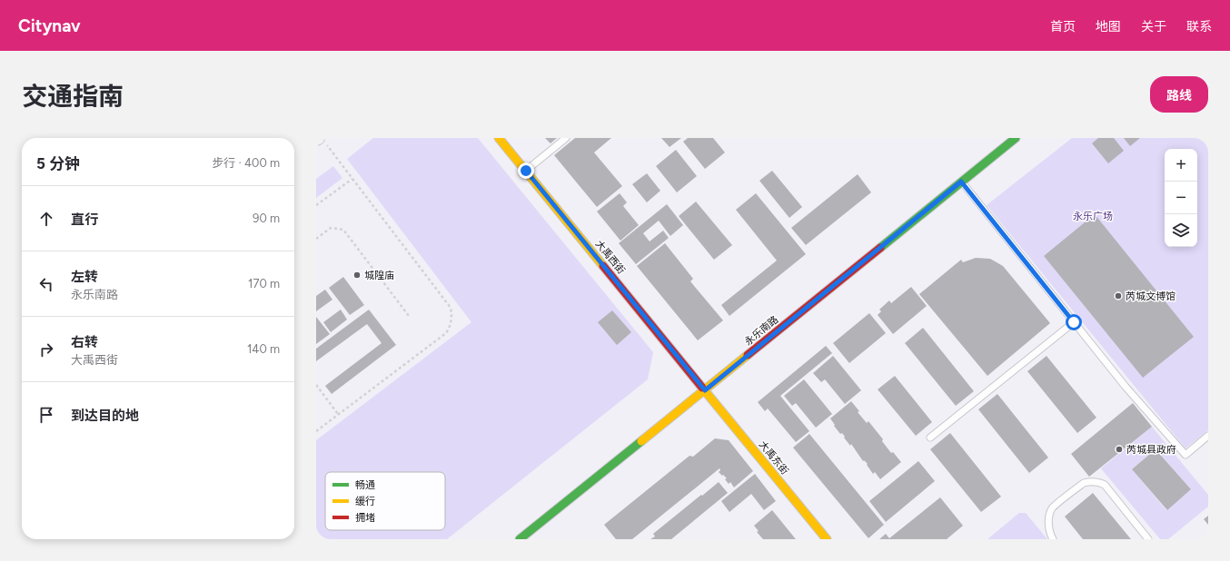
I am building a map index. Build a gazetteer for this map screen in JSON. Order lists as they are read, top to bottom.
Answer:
{
  "streets": {
    "main road": ["大禹西街", "永乐南路", "大禹东街"]
  },
  "crossings": [
    ["大禹西街", "永乐南路"],
    ["大禹西街", "大禹东街"],
    ["永乐南路", "大禹东街"]
  ],
  "parks": ["永乐广场"],
  "places": ["城隍庙", "芮城文博馆", "芮城县政府"],
  "legend": ["畅通", "缓行", "拥堵"],
  "page": {
    "header": "Citynav",
    "nav": [
      "首页",
      "地图",
      "关于",
      "联系"
    ],
    "title": "交通指南",
    "buttons": "路线",
    "heading": ["5 分钟", "步行 · 400 m"],
    "map_buttons": ["+", "−"],
    "list": [
      ["直行", "90 m"],
      ["左转", "永乐南路", "170 m"],
      ["右转", "大禹西街", "140 m"],
      "到达目的地"
    ]
  }
}
